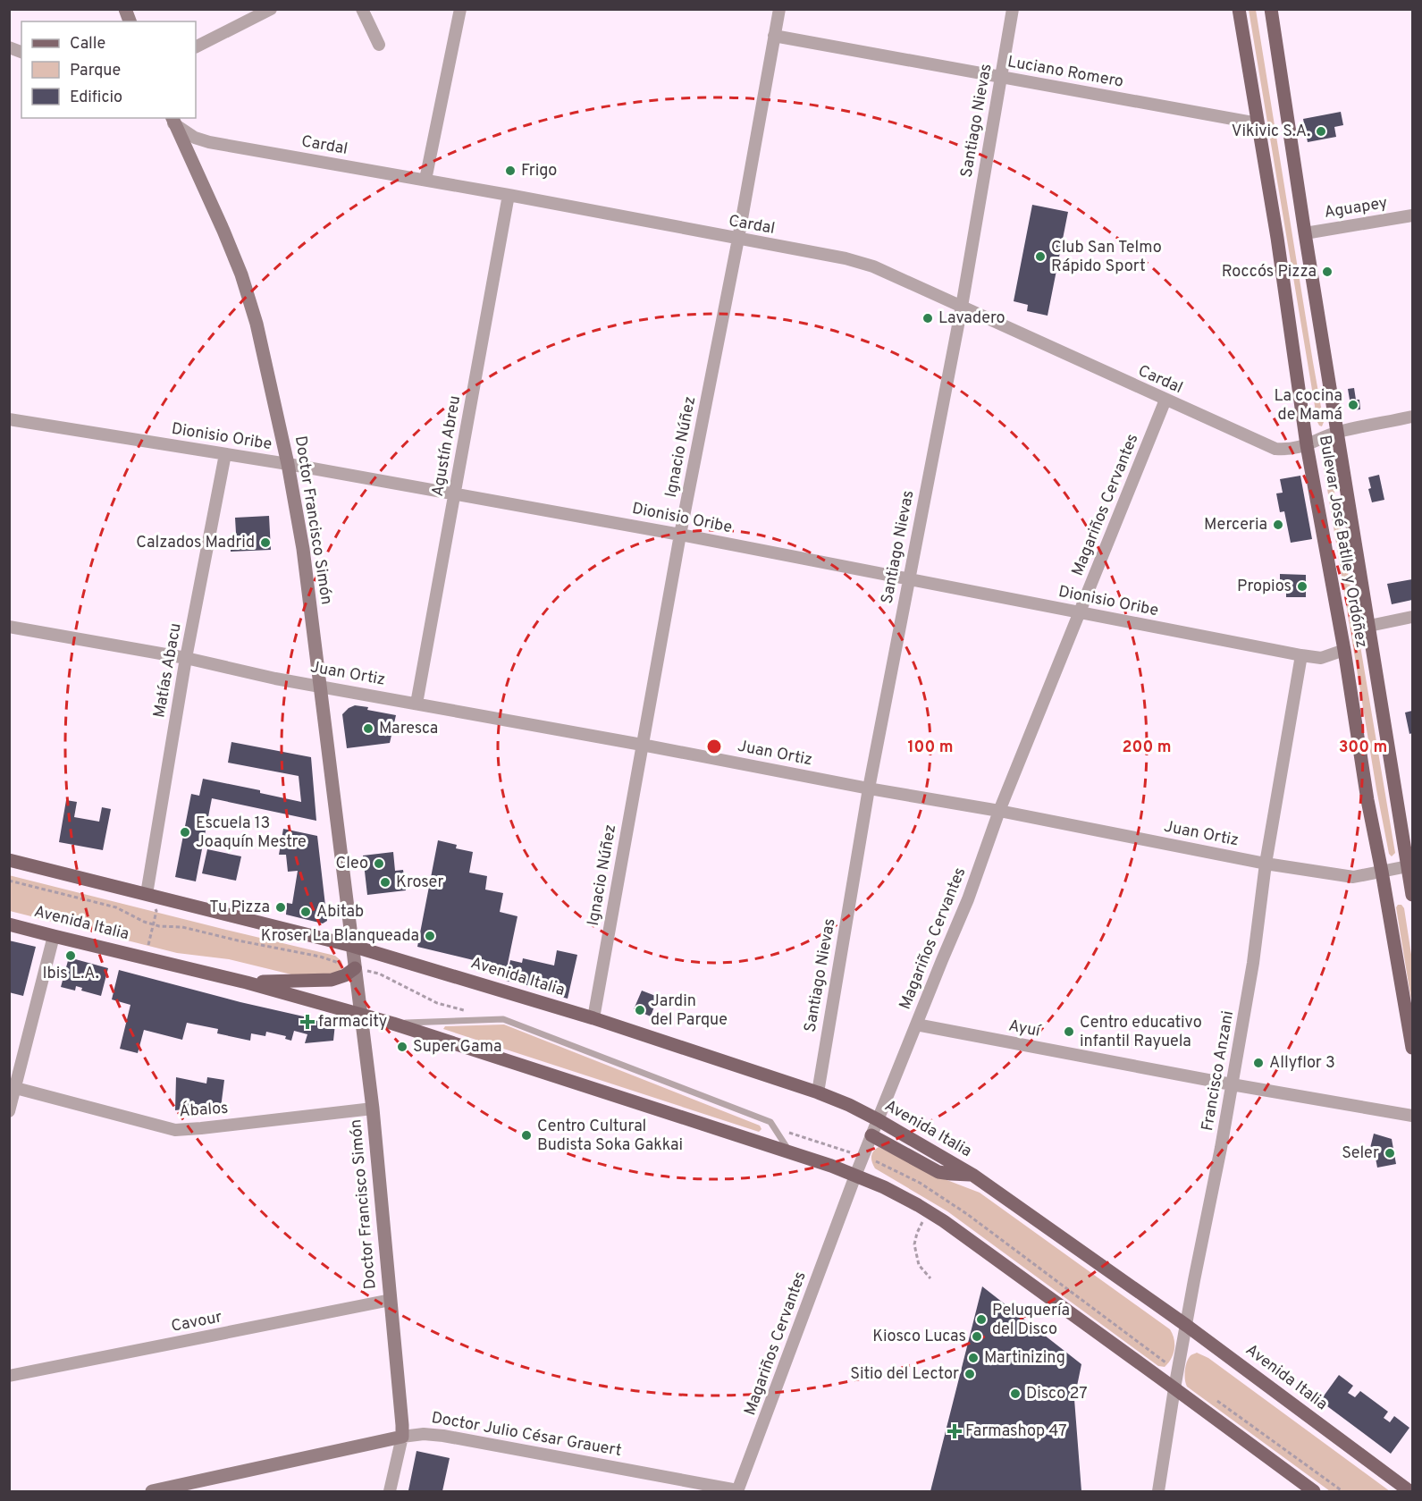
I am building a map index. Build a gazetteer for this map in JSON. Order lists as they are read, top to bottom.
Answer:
{
  "streets": {
    "main road": ["Bulevar José Batlle y Ordóñez", "Avenida Italia"],
    "street": [
      "Luciano Romero",
      "Santiago Nievas",
      "Cardal",
      "Aguapey",
      "Dionisio Oribe",
      "Agustín Abreu",
      "Ignacio Núñez",
      "Magariños Cervantes",
      "Doctor Francisco Simón",
      "Matías Abacu",
      "Juan Ortiz",
      "Ayuí",
      "Francisco Anzani",
      "Ábalos",
      "Cavour",
      "Doctor Julio César Grauert"
    ]
  },
  "crossings": [
    ["Luciano Romero", "Santiago Nievas"],
    ["Luciano Romero", "Ignacio Núñez"],
    ["Luciano Romero", "Bulevar José Batlle y Ordóñez"],
    ["Santiago Nievas", "Cardal"],
    ["Santiago Nievas", "Dionisio Oribe"],
    ["Santiago Nievas", "Juan Ortiz"],
    ["Santiago Nievas", "Avenida Italia"],
    ["Cardal", "Agustín Abreu"],
    ["Cardal", "Ignacio Núñez"],
    ["Cardal", "Magariños Cervantes"],
    ["Cardal", "Doctor Francisco Simón"],
    ["Cardal", "Bulevar José Batlle y Ordóñez"],
    ["Aguapey", "Bulevar José Batlle y Ordóñez"],
    ["Dionisio Oribe", "Agustín Abreu"],
    ["Dionisio Oribe", "Ignacio Núñez"],
    ["Dionisio Oribe", "Magariños Cervantes"],
    ["Dionisio Oribe", "Doctor Francisco Simón"],
    ["Dionisio Oribe", "Bulevar José Batlle y Ordóñez"],
    ["Dionisio Oribe", "Matías Abacu"],
    ["Dionisio Oribe", "Francisco Anzani"],
    ["Agustín Abreu", "Juan Ortiz"],
    ["Ignacio Núñez", "Juan Ortiz"],
    ["Ignacio Núñez", "Avenida Italia"],
    ["Magariños Cervantes", "Juan Ortiz"],
    ["Magariños Cervantes", "Avenida Italia"],
    ["Magariños Cervantes", "Ayuí"],
    ["Magariños Cervantes", "Doctor Julio César Grauert"],
    ["Doctor Francisco Simón", "Juan Ortiz"],
    ["Doctor Francisco Simón", "Avenida Italia"],
    ["Doctor Francisco Simón", "Ábalos"],
    ["Doctor Francisco Simón", "Cavour"],
    ["Doctor Francisco Simón", "Doctor Julio César Grauert"],
    ["Bulevar José Batlle y Ordóñez", "Juan Ortiz"],
    ["Matías Abacu", "Juan Ortiz"],
    ["Matías Abacu", "Avenida Italia"],
    ["Juan Ortiz", "Francisco Anzani"],
    ["Avenida Italia", "Francisco Anzani"],
    ["Ayuí", "Francisco Anzani"]
  ],
  "places": {
    "other": [
      "Vikivic S.A.",
      "Frigo",
      "Club San Telmo Rápido Sport",
      "Rocco´s Pizza",
      "Lavadero",
      "La cocina de Mamá",
      "Merceria",
      "Calzados Madrid",
      "Propios",
      "Maresca",
      "Escuela 13 Joaquín Mestre",
      "Cleo",
      "Kroser",
      "Tu Pizza",
      "Abitab",
      "Kroser La Blanqueada",
      "Ibis L.A.",
      "Jardin del Parque",
      "Centro educativo infantil Rayuela",
      "Super Gama",
      "Allyflor 3",
      "Centro Cultural Budista Soka Gakkai",
      "Seler",
      "Peluquería del Disco",
      "Kiosco Lucas",
      "Martinizing",
      "Sitio del Lector",
      "Disco 27"
    ],
    "health": ["farmacity", "Farmashop 47"]
  },
  "legend": ["Calle", "Parque", "Edificio"],
  "rings": ["100 m", "200 m", "300 m"]
}
